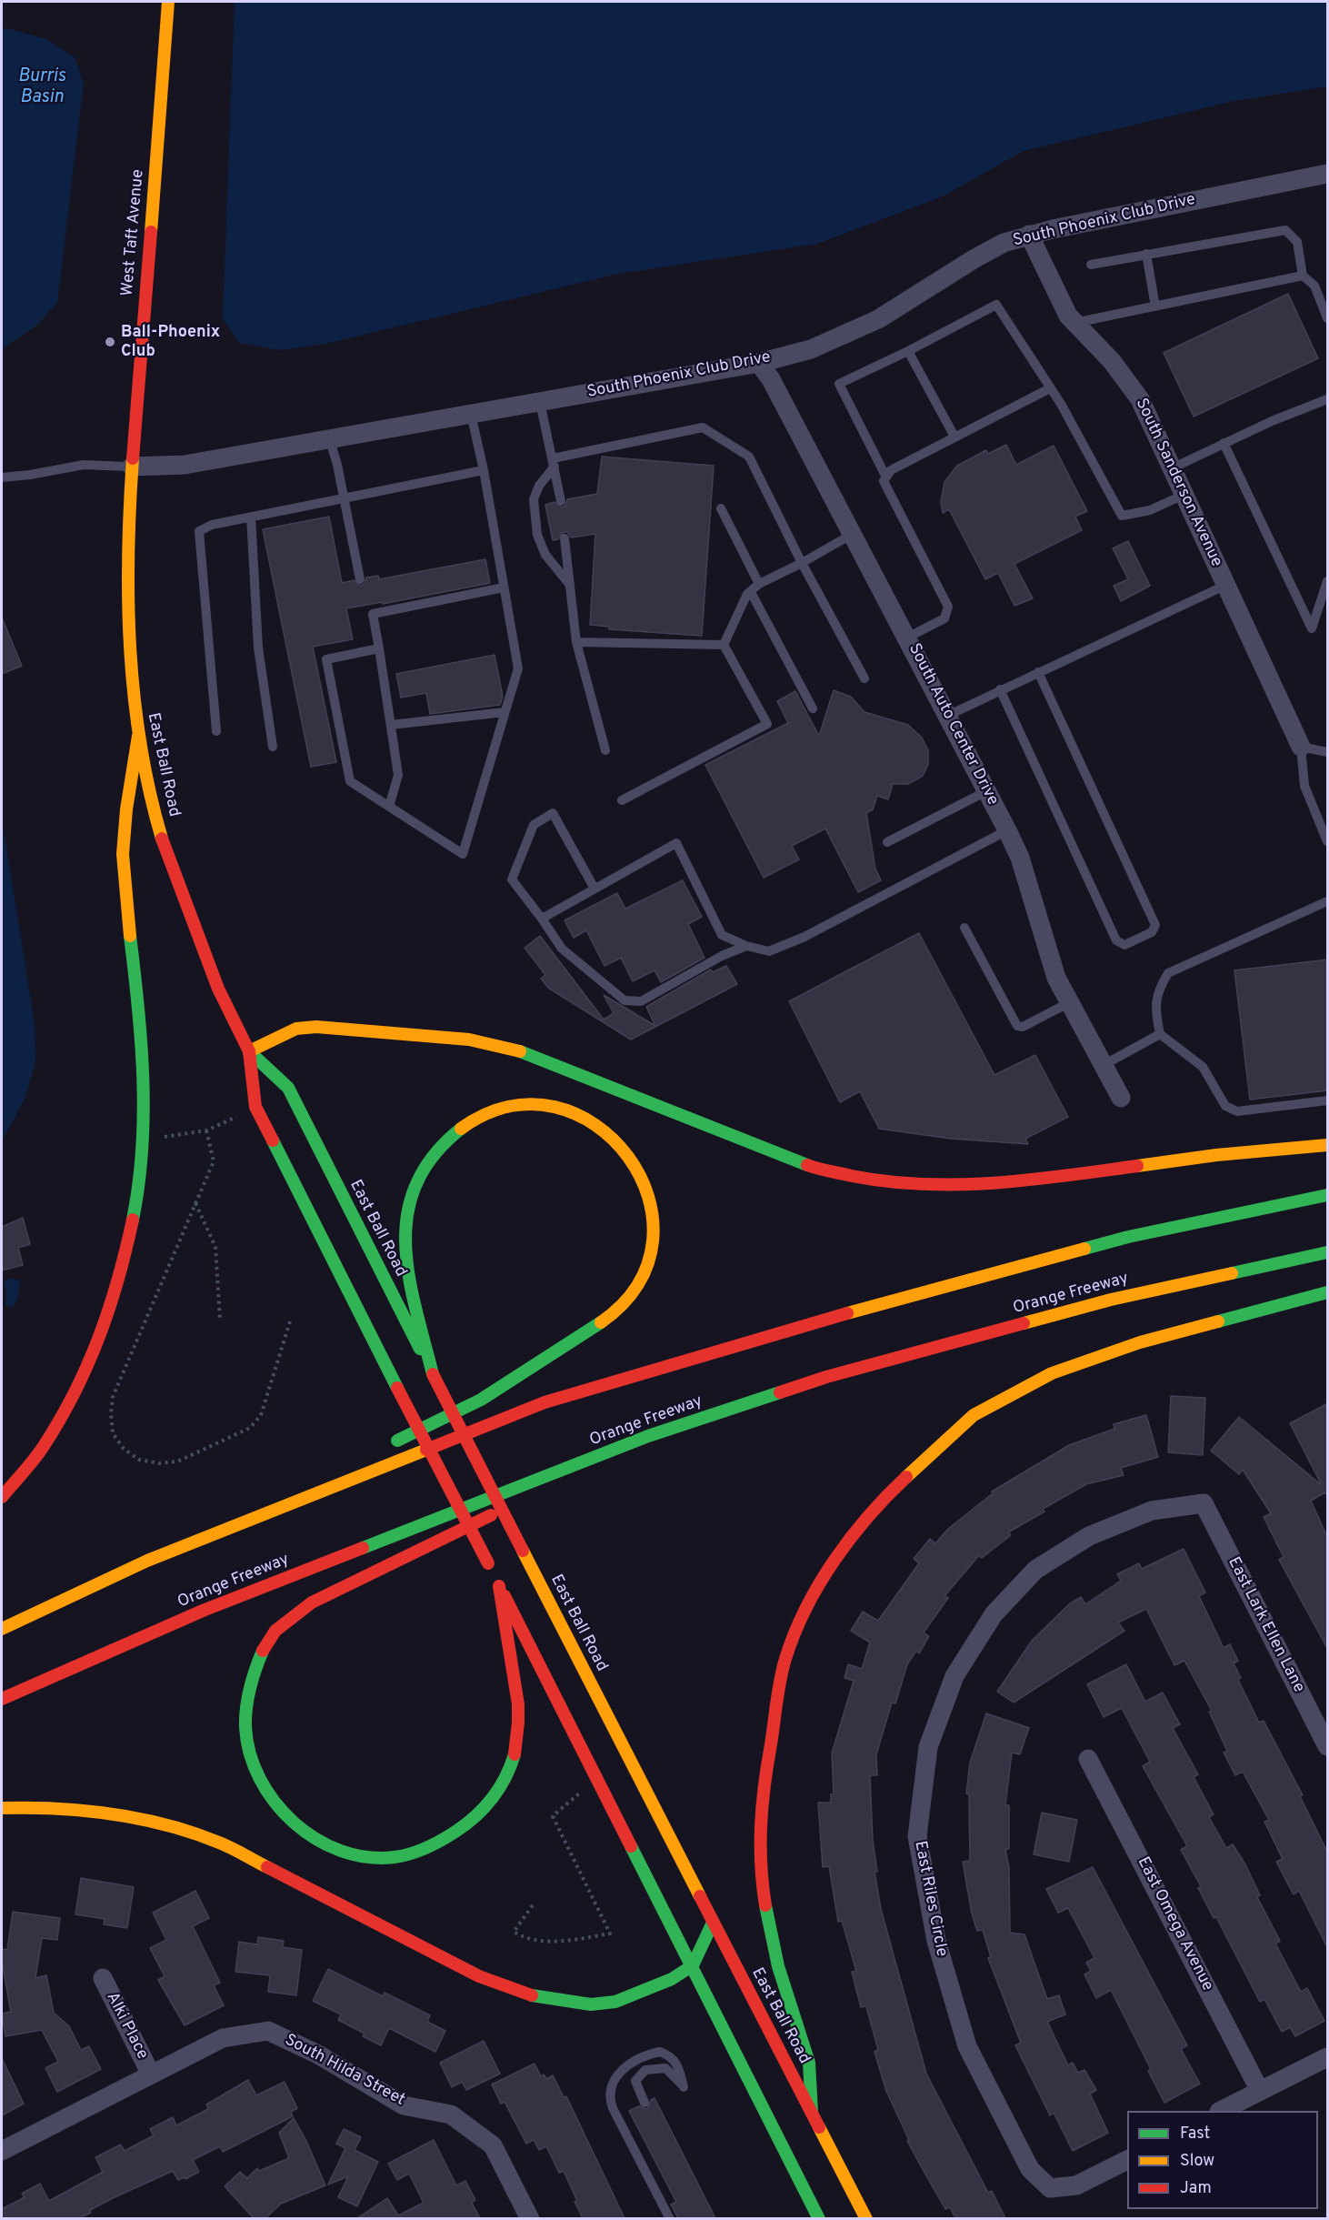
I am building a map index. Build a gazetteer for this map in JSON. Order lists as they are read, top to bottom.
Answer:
{
  "streets": {
    "main road": ["West Taft Avenue", "East Ball Road", "Orange Freeway"],
    "street": [
      "South Phoenix Club Drive",
      "South Sanderson Avenue",
      "South Auto Center Drive",
      "East Lark Ellen Lane",
      "East Riles Circle",
      "East Omega Avenue",
      "Alki Place",
      "South Hilda Street"
    ]
  },
  "crossings": [
    ["South Phoenix Club Drive", "West Taft Avenue"],
    ["South Phoenix Club Drive", "South Sanderson Avenue"],
    ["South Phoenix Club Drive", "South Auto Center Drive"],
    ["South Phoenix Club Drive", "East Ball Road"],
    ["West Taft Avenue", "East Ball Road"],
    ["East Lark Ellen Lane", "East Riles Circle"],
    ["Alki Place", "South Hilda Street"]
  ],
  "water": ["Burris Basin"],
  "places": ["Ball-Phoenix Club"],
  "legend": ["Fast", "Slow", "Jam"]
}
